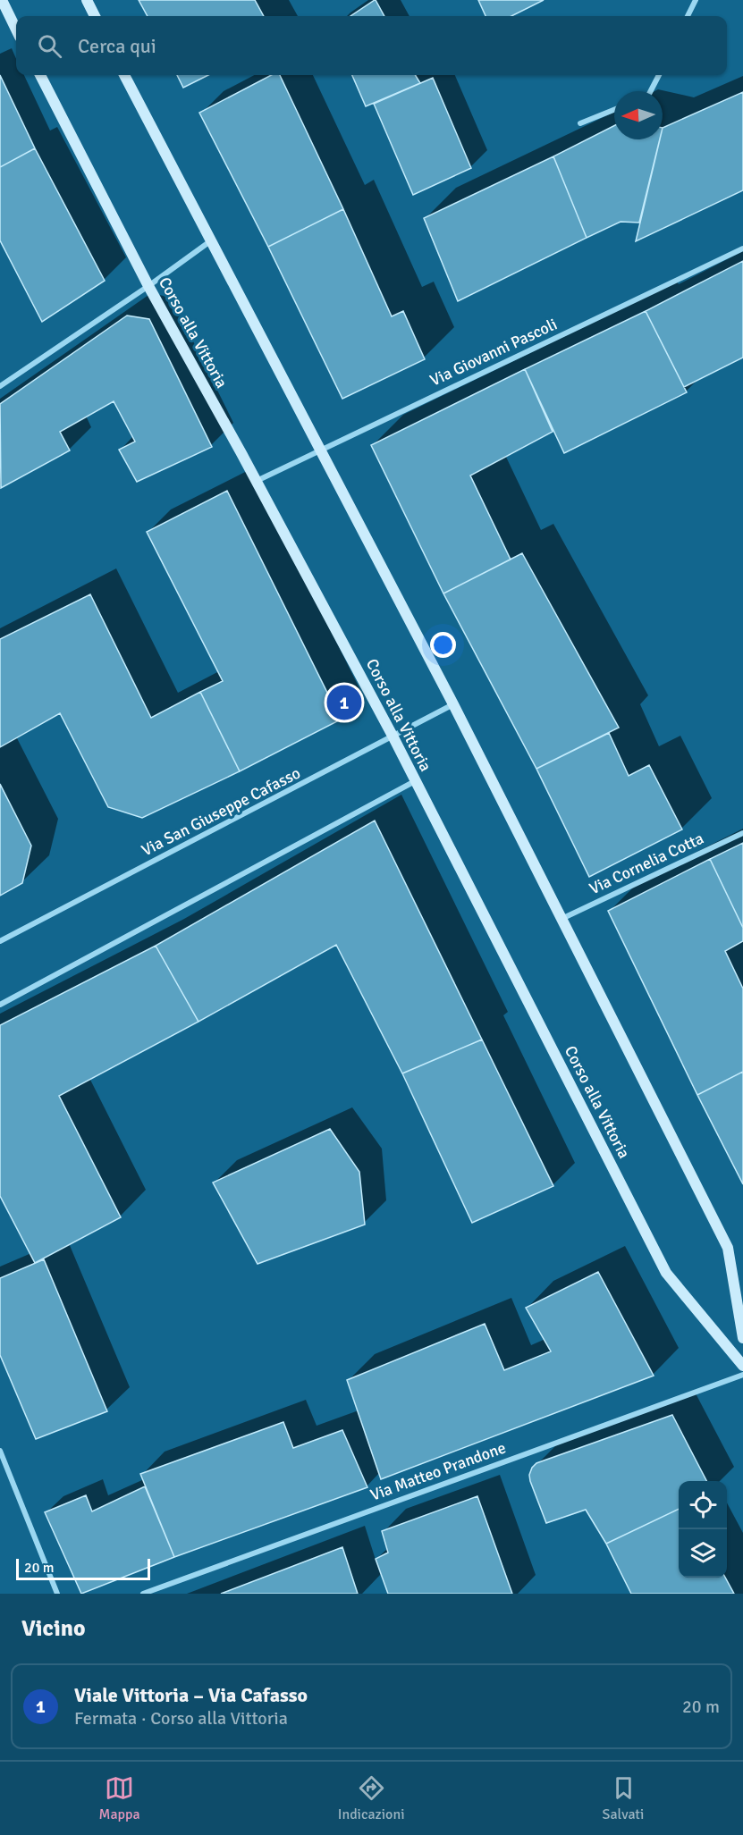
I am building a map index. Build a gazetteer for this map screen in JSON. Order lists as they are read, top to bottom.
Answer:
{
  "streets": {
    "street": [
      "Corso alla Vittoria",
      "Via Giovanni Pascoli",
      "Via San Giuseppe Cafasso",
      "Via Cornelia Cotta",
      "Via Matteo Prandone"
    ]
  },
  "crossings": [
    ["Corso alla Vittoria", "Via Giovanni Pascoli"],
    ["Corso alla Vittoria", "Via San Giuseppe Cafasso"]
  ],
  "scale_bar": "20 m",
  "north": "left",
  "page": {
    "search": "Cerca qui",
    "pins": "1",
    "scale": "20 m",
    "heading": "Vicino",
    "list": [
      {
        "mark": "1",
        "name": "Viale Vittoria – Via Cafasso",
        "note": "Fermata · Corso alla Vittoria",
        "value": "20 m"
      }
    ],
    "nav": ["Mappa", "Indicazioni", "Salvati"]
  }
}
